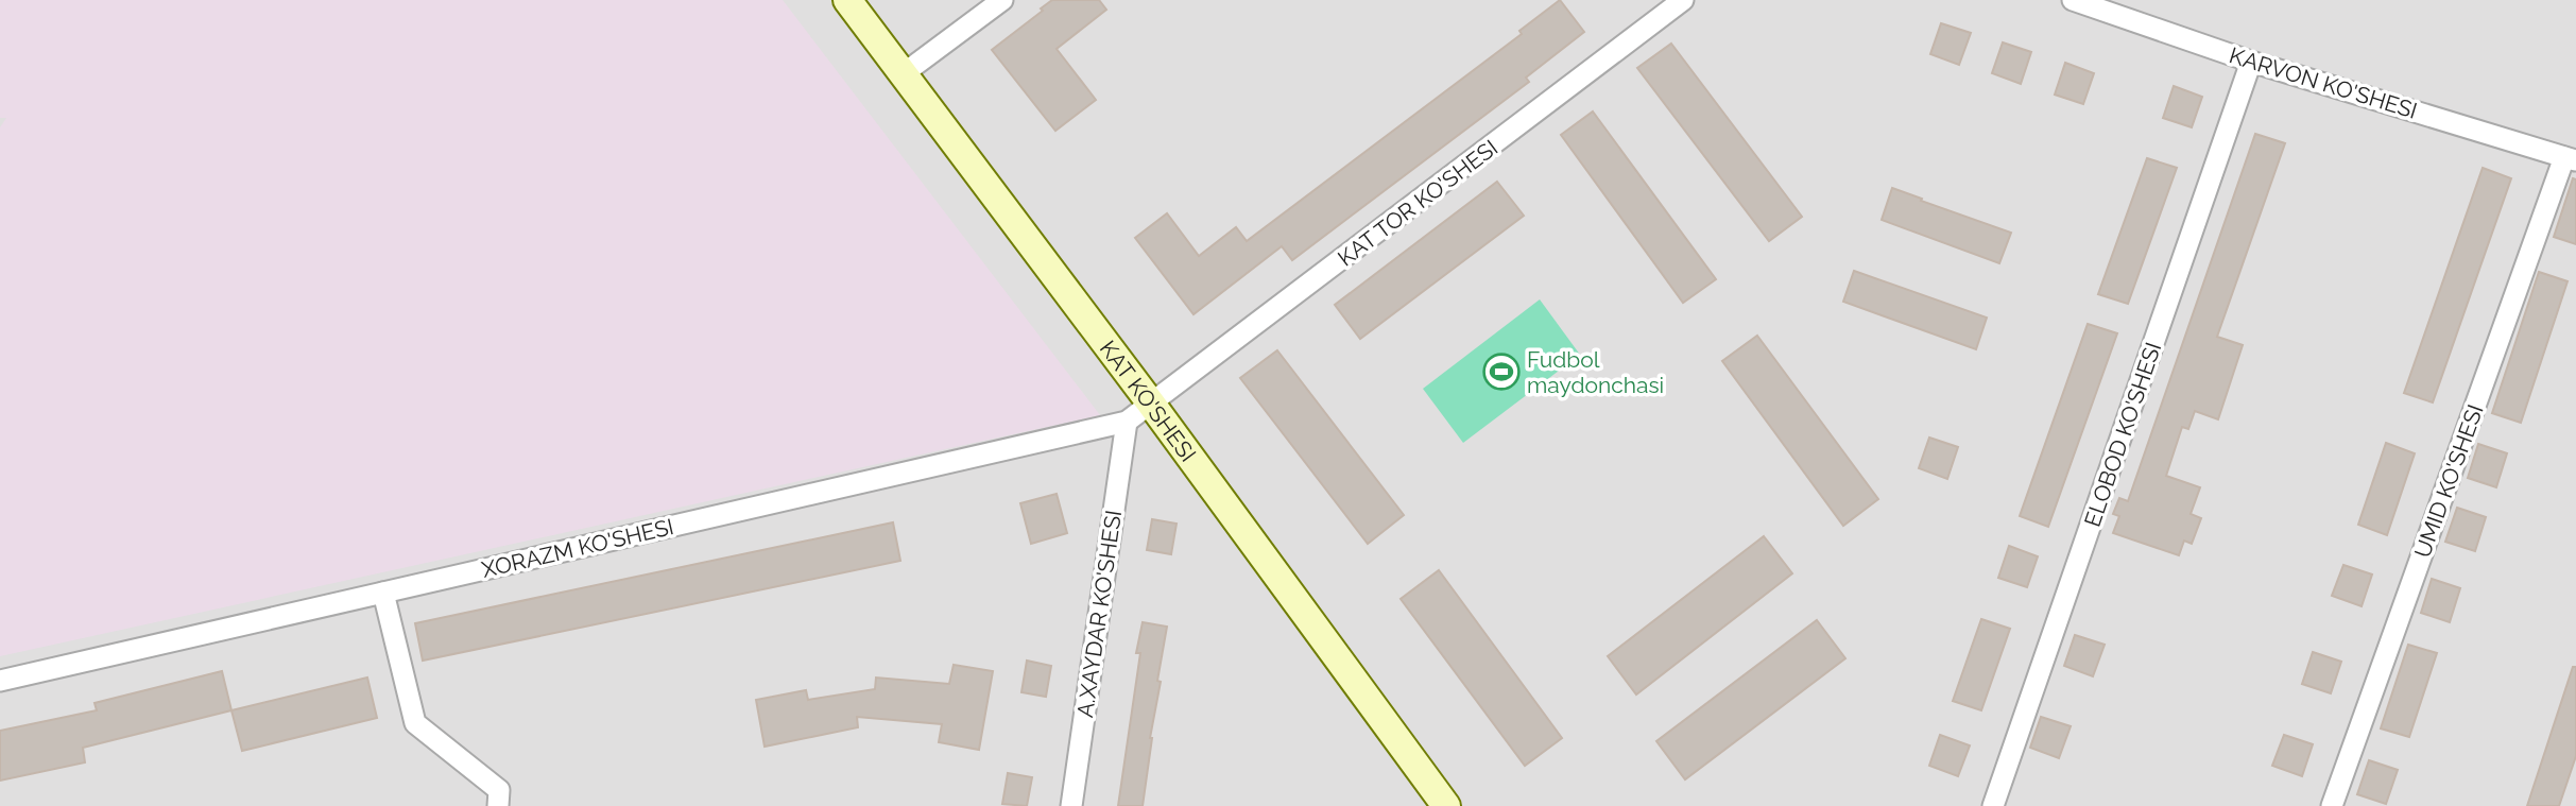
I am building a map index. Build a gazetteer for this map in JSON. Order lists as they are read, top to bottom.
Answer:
{
  "streets": {
    "street": [
      "KARVON KO'SHESI",
      "KAT TOR KO'SHESI",
      "KAT KO'SHESI",
      "ELOBOD KO'SHESI",
      "UMID KO'SHESI",
      "XORAZM KO'SHESI",
      "A.XAYDAR KO'SHESI"
    ]
  },
  "crossings": [
    ["KARVON KO'SHESI", "ELOBOD KO'SHESI"],
    ["KARVON KO'SHESI", "UMID KO'SHESI"],
    ["KAT TOR KO'SHESI", "KAT KO'SHESI"],
    ["KAT TOR KO'SHESI", "XORAZM KO'SHESI"],
    ["KAT KO'SHESI", "XORAZM KO'SHESI"],
    ["XORAZM KO'SHESI", "A.XAYDAR KO'SHESI"]
  ],
  "places": {
    "sports": ["Fudbol maydonchasi"]
  }
}
